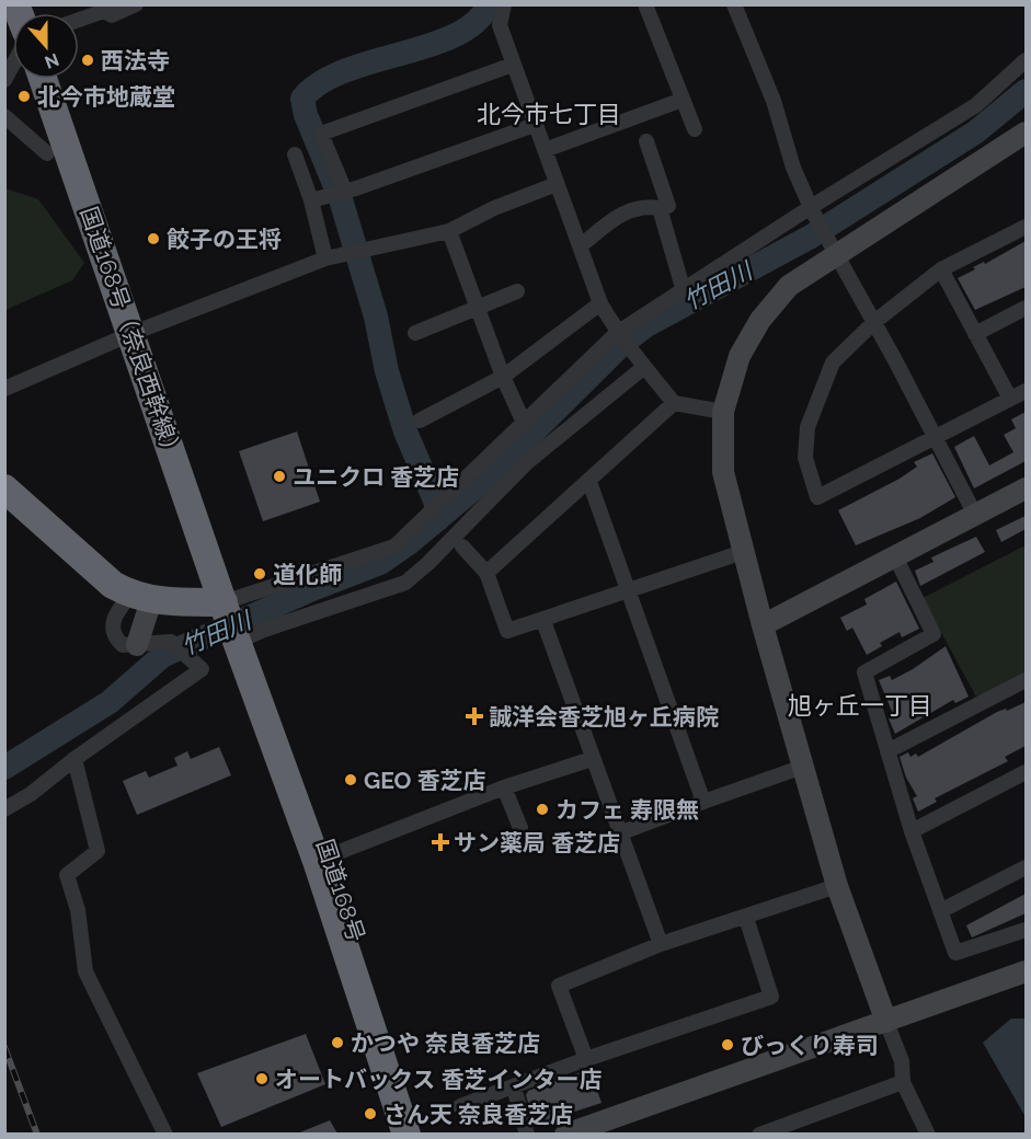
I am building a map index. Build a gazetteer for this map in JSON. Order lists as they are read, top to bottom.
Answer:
{
  "streets": {
    "highway": ["国道168号（奈良西幹線）", "国道168号"]
  },
  "crossings": [
    ["国道168号（奈良西幹線）", "国道168号"]
  ],
  "districts": ["北今市七丁目", "旭ヶ丘一丁目"],
  "water": ["竹田川"],
  "places": {
    "other": [
      "西法寺",
      "北今市地蔵堂",
      "餃子の王将",
      "ユニクロ 香芝店",
      "道化師",
      "GEO 香芝店",
      "カフェ 寿限無",
      "かつや 奈良香芝店",
      "びっくり寿司",
      "オートバックス 香芝インター店",
      "さん天 奈良香芝店"
    ],
    "health": ["誠洋会香芝旭ヶ丘病院", "サン薬局 香芝店"]
  },
  "north": "bottom"
}
